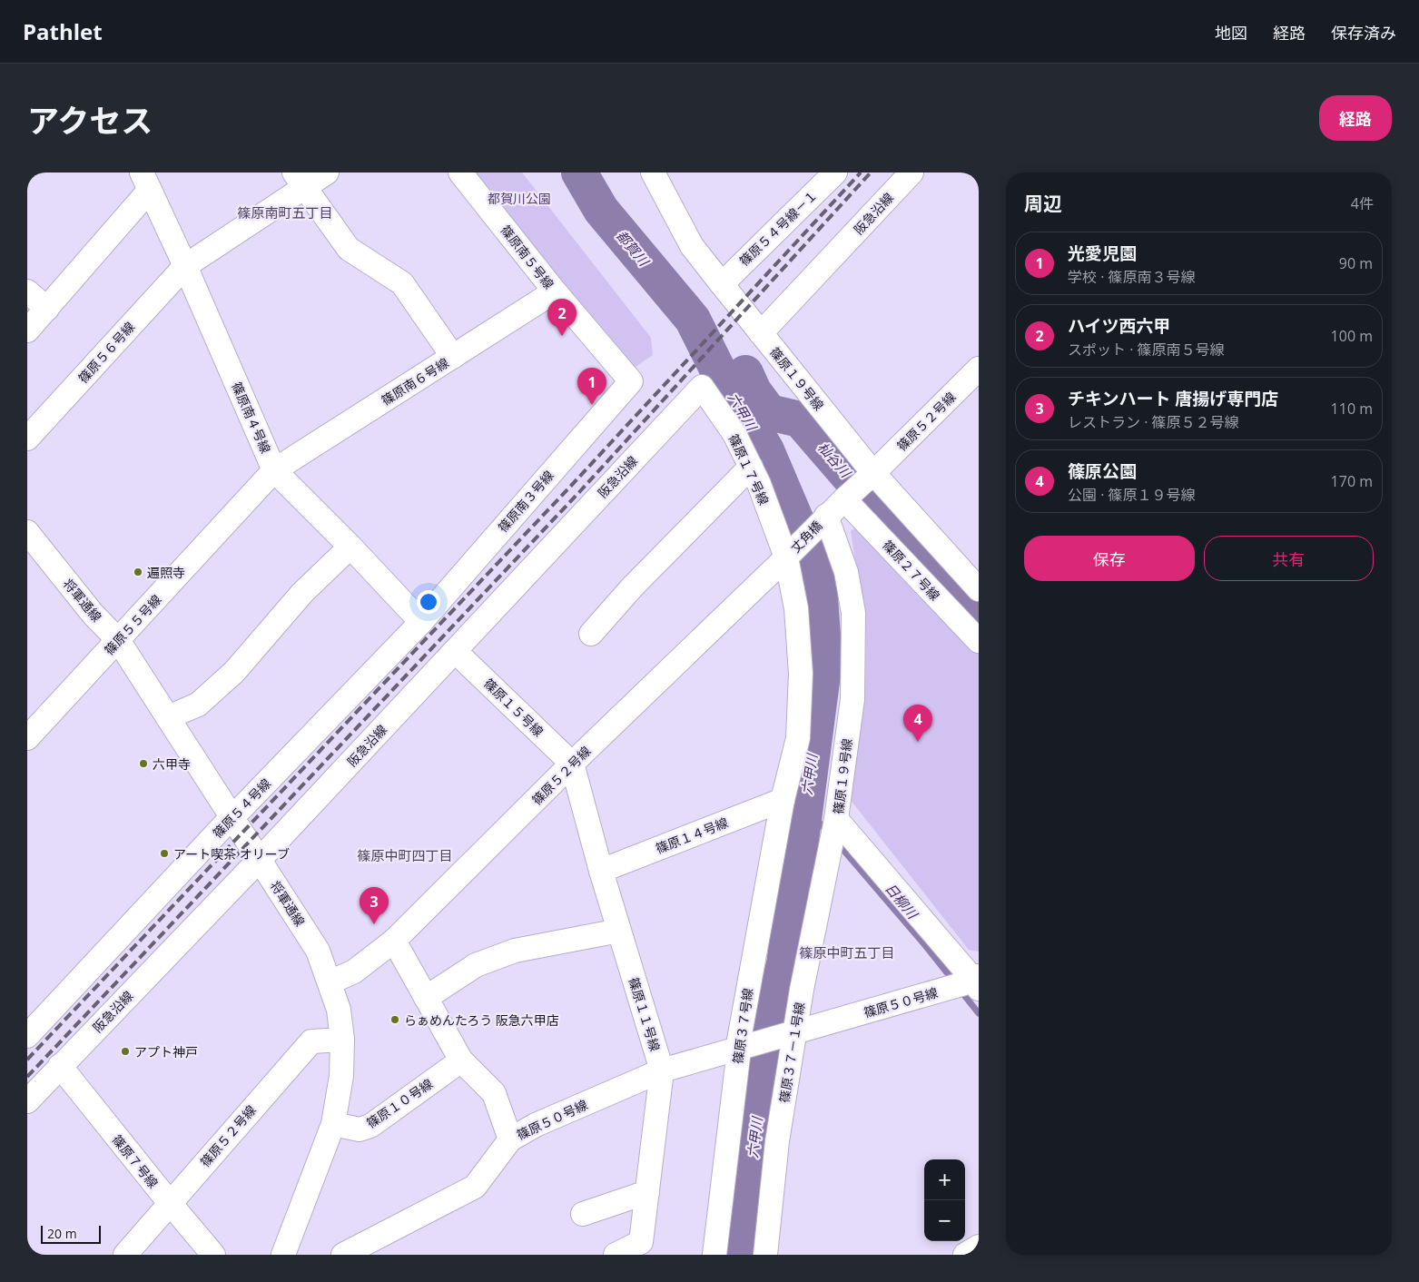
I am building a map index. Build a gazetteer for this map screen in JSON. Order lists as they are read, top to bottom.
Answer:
{
  "streets": {
    "street": [
      "阪急沿線",
      "篠原５４号線－１",
      "篠原南５号線",
      "篠原５６号線",
      "篠原１９号線",
      "篠原南６号線",
      "篠原南４号線",
      "篠原５２号線",
      "篠原１７号線",
      "篠原南３号線",
      "丈角橋",
      "篠原２７号線",
      "将軍通線",
      "篠原５５号線",
      "篠原１５号線",
      "篠原５４号線",
      "篠原１４号線",
      "篠原５０号線",
      "篠原１１号線",
      "篠原３７号線",
      "篠原３７－１号線",
      "篠原１０号線",
      "篠原７号線"
    ]
  },
  "crossings": [
    ["阪急沿線", "篠原１９号線"],
    ["阪急沿線", "篠原１７号線"],
    ["阪急沿線", "将軍通線"],
    ["阪急沿線", "篠原１５号線"],
    ["阪急沿線", "篠原７号線"],
    ["篠原５４号線－１", "篠原１９号線"],
    ["篠原南５号線", "篠原南６号線"],
    ["篠原南５号線", "篠原南３号線"],
    ["篠原５６号線", "篠原南４号線"],
    ["篠原１９号線", "篠原５２号線"],
    ["篠原１９号線", "丈角橋"],
    ["篠原１９号線", "篠原５０号線"],
    ["篠原１９号線", "篠原３７－１号線"],
    ["篠原南６号線", "篠原南４号線"],
    ["篠原南６号線", "篠原５５号線"],
    ["篠原南４号線", "篠原南３号線"],
    ["篠原南４号線", "篠原５５号線"],
    ["篠原南４号線", "篠原５４号線"],
    ["篠原５２号線", "篠原１７号線"],
    ["篠原５２号線", "丈角橋"],
    ["篠原５２号線", "篠原２７号線"],
    ["篠原５２号線", "将軍通線"],
    ["篠原５２号線", "篠原１５号線"],
    ["篠原５２号線", "篠原１１号線"],
    ["篠原５２号線", "篠原７号線"],
    ["篠原１７号線", "丈角橋"],
    ["篠原南３号線", "篠原５４号線"],
    ["将軍通線", "篠原５５号線"],
    ["将軍通線", "篠原５４号線"],
    ["将軍通線", "篠原１０号線"],
    ["篠原１５号線", "篠原１１号線"],
    ["篠原１４号線", "篠原１１号線"],
    ["篠原１４号線", "篠原３７号線"],
    ["篠原５０号線", "篠原１１号線"],
    ["篠原５０号線", "篠原３７号線"],
    ["篠原５０号線", "篠原３７－１号線"]
  ],
  "districts": ["篠原南町五丁目", "篠原中町四丁目", "篠原中町五丁目"],
  "water": [
    "都賀川",
    "六甲川",
    "杣谷川",
    "日柳川"
  ],
  "parks": ["都賀川公園"],
  "places": [
    "遍照寺",
    "六甲寺",
    "アート喫茶 オリーブ",
    "らぁめんたろう 阪急六甲店",
    "アプト神戸"
  ],
  "scale_bar": "20 m",
  "page": {
    "header": "Pathlet",
    "nav": ["地図", "経路", "保存済み"],
    "title": "アクセス",
    "buttons": [
      "経路",
      ["保存", "共有"]
    ],
    "heading": ["周辺", "4件"],
    "list": [
      {
        "mark": "1",
        "name": "光愛児園",
        "note": "学校 · 篠原南３号線",
        "value": "90 m"
      },
      {
        "mark": "2",
        "name": "ハイツ西六甲",
        "note": "スポット · 篠原南５号線",
        "value": "100 m"
      },
      {
        "mark": "3",
        "name": "チキンハート 唐揚げ専門店",
        "note": "レストラン · 篠原５２号線",
        "value": "110 m"
      },
      {
        "mark": "4",
        "name": "篠原公園",
        "note": "公園 · 篠原１９号線",
        "value": "170 m"
      }
    ],
    "pins": [
      "2",
      "1",
      "4",
      "3"
    ],
    "map_buttons": ["+", "−"],
    "scale": "20 m"
  }
}
